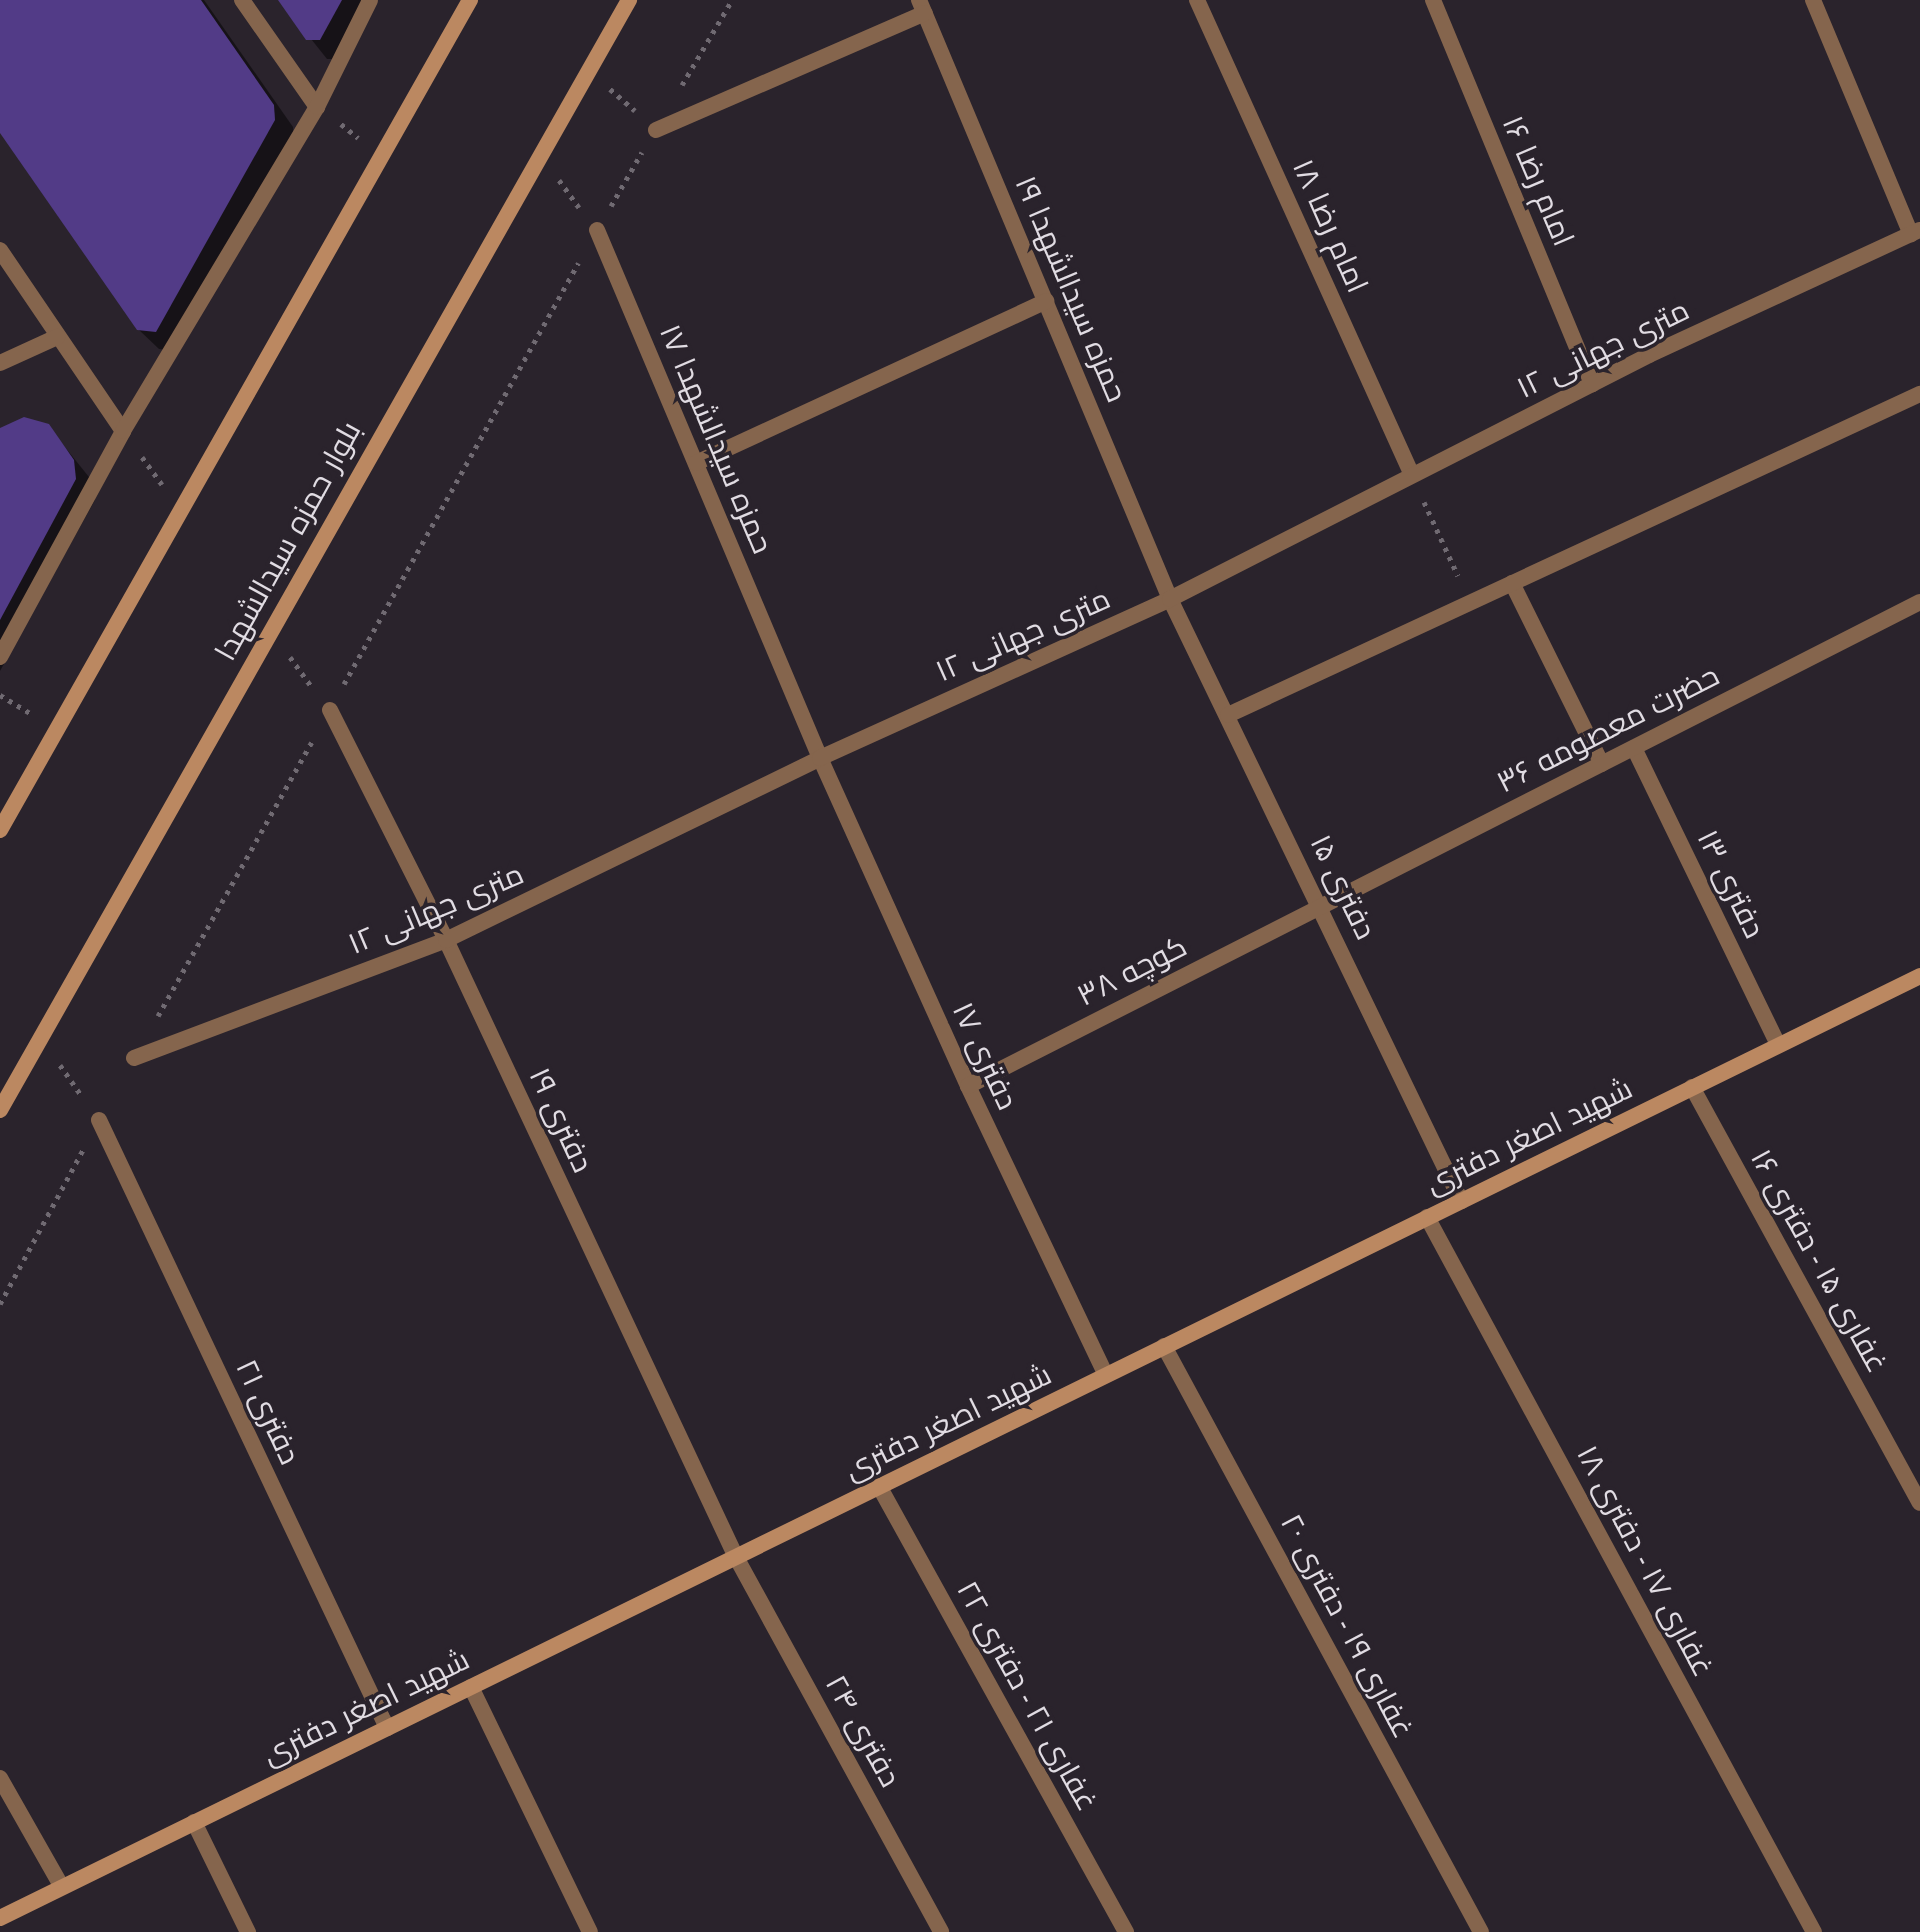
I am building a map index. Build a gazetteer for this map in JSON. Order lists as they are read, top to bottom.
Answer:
{
  "streets": {
    "main road": ["بلوار حمزه سیدالشهدا", "شهید اصغر دفتری"],
    "street": [
      "امام رضا ۱۶",
      "امام رضا ۱۸",
      "حمزه سیدالشهدا ۱۹",
      "۱۲ متری جهانی",
      "حمزه سیدالشهدا ۱۷",
      "حضرت معصومه ۳۶",
      "دفتری ۱۳",
      "دفتری ۱۵",
      "کوچه ۳۸",
      "دفتری ۱۷",
      "دفتری ۱۹",
      "غفاری ۱۵ - دفتری ۱۶",
      "دفتری ۲۱",
      "غفاری ۱۷ - دفتری ۱۸",
      "غفاری ۱۹ - دفتری ۲۰",
      "غفاری ۲۱ - دفتری ۲۲",
      "دفتری ۲۴"
    ]
  },
  "crossings": [
    ["امام رضا ۱۶", "۱۲ متری جهانی"],
    ["امام رضا ۱۸", "۱۲ متری جهانی"],
    ["حمزه سیدالشهدا ۱۹", "۱۲ متری جهانی"],
    ["حمزه سیدالشهدا ۱۹", "دفتری ۱۵"],
    ["۱۲ متری جهانی", "حمزه سیدالشهدا ۱۷"],
    ["۱۲ متری جهانی", "دفتری ۱۵"],
    ["۱۲ متری جهانی", "دفتری ۱۷"],
    ["۱۲ متری جهانی", "دفتری ۱۹"],
    ["حمزه سیدالشهدا ۱۷", "دفتری ۱۷"],
    ["حضرت معصومه ۳۶", "دفتری ۱۳"],
    ["حضرت معصومه ۳۶", "دفتری ۱۵"],
    ["حضرت معصومه ۳۶", "کوچه ۳۸"],
    ["دفتری ۱۳", "شهید اصغر دفتری"],
    ["دفتری ۱۵", "کوچه ۳۸"],
    ["دفتری ۱۵", "شهید اصغر دفتری"],
    ["کوچه ۳۸", "دفتری ۱۷"],
    ["دفتری ۱۷", "شهید اصغر دفتری"],
    ["دفتری ۱۹", "شهید اصغر دفتری"],
    ["دفتری ۱۹", "دفتری ۲۴"],
    ["شهید اصغر دفتری", "غفاری ۱۵ - دفتری ۱۶"],
    ["شهید اصغر دفتری", "دفتری ۲۱"],
    ["شهید اصغر دفتری", "غفاری ۱۷ - دفتری ۱۸"],
    ["شهید اصغر دفتری", "غفاری ۱۹ - دفتری ۲۰"],
    ["شهید اصغر دفتری", "غفاری ۲۱ - دفتری ۲۲"],
    ["شهید اصغر دفتری", "دفتری ۲۴"]
  ]
}
